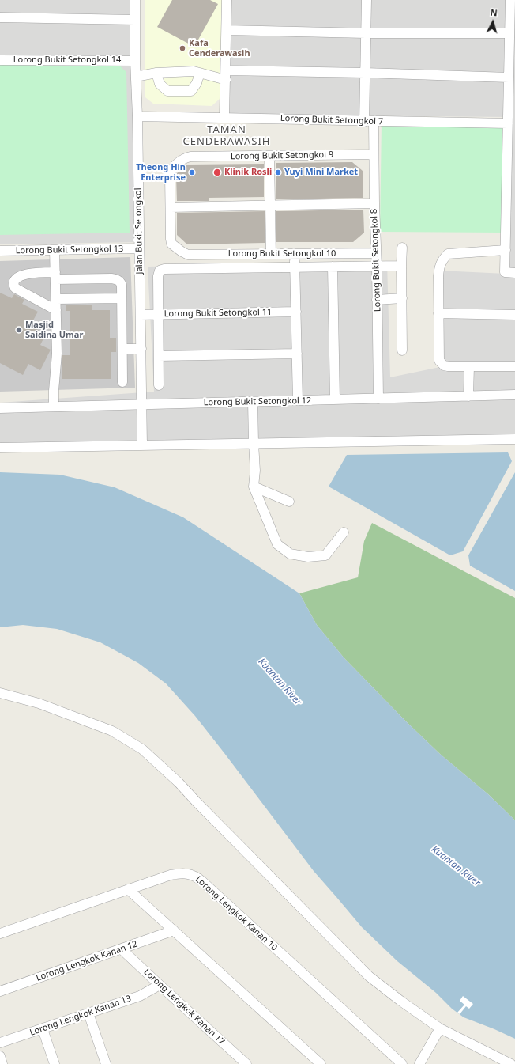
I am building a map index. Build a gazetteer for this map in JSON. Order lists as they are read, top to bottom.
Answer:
{
  "streets": {
    "street": [
      "Lorong Bukit Setongkol 14",
      "Lorong Bukit Setongkol 7",
      "Lorong Bukit Setongkol 9",
      "Jalan Bukit Setongkol",
      "Lorong Bukit Setongkol 13",
      "Lorong Bukit Setongkol 10",
      "Lorong Bukit Setongkol 8",
      "Lorong Bukit Setongkol 11",
      "Lorong Bukit Setongkol 12",
      "Lorong Lengkok Kanan 10",
      "Lorong Lengkok Kanan 12",
      "Lorong Lengkok Kanan 17",
      "Lorong Lengkok Kanan 13"
    ]
  },
  "crossings": [
    ["Lorong Bukit Setongkol 14", "Jalan Bukit Setongkol"],
    ["Lorong Bukit Setongkol 7", "Jalan Bukit Setongkol"],
    ["Lorong Bukit Setongkol 7", "Lorong Bukit Setongkol 8"],
    ["Lorong Bukit Setongkol 9", "Lorong Bukit Setongkol 10"],
    ["Lorong Bukit Setongkol 9", "Lorong Bukit Setongkol 8"],
    ["Jalan Bukit Setongkol", "Lorong Bukit Setongkol 13"],
    ["Jalan Bukit Setongkol", "Lorong Bukit Setongkol 11"],
    ["Jalan Bukit Setongkol", "Lorong Bukit Setongkol 12"],
    ["Lorong Bukit Setongkol 10", "Lorong Bukit Setongkol 8"],
    ["Lorong Bukit Setongkol 8", "Lorong Bukit Setongkol 12"],
    ["Lorong Lengkok Kanan 12", "Lorong Lengkok Kanan 17"],
    ["Lorong Lengkok Kanan 17", "Lorong Lengkok Kanan 13"]
  ],
  "districts": ["TAMAN CENDERAWASIH"],
  "water": ["Kuantan River"],
  "places": [
    "Kafa Cenderawasih",
    "Theong Hin Enterprise",
    "Klinik Rosli",
    "Yuyi Mini Market",
    "Masjid Saidina Umar"
  ],
  "north": "top"
}
